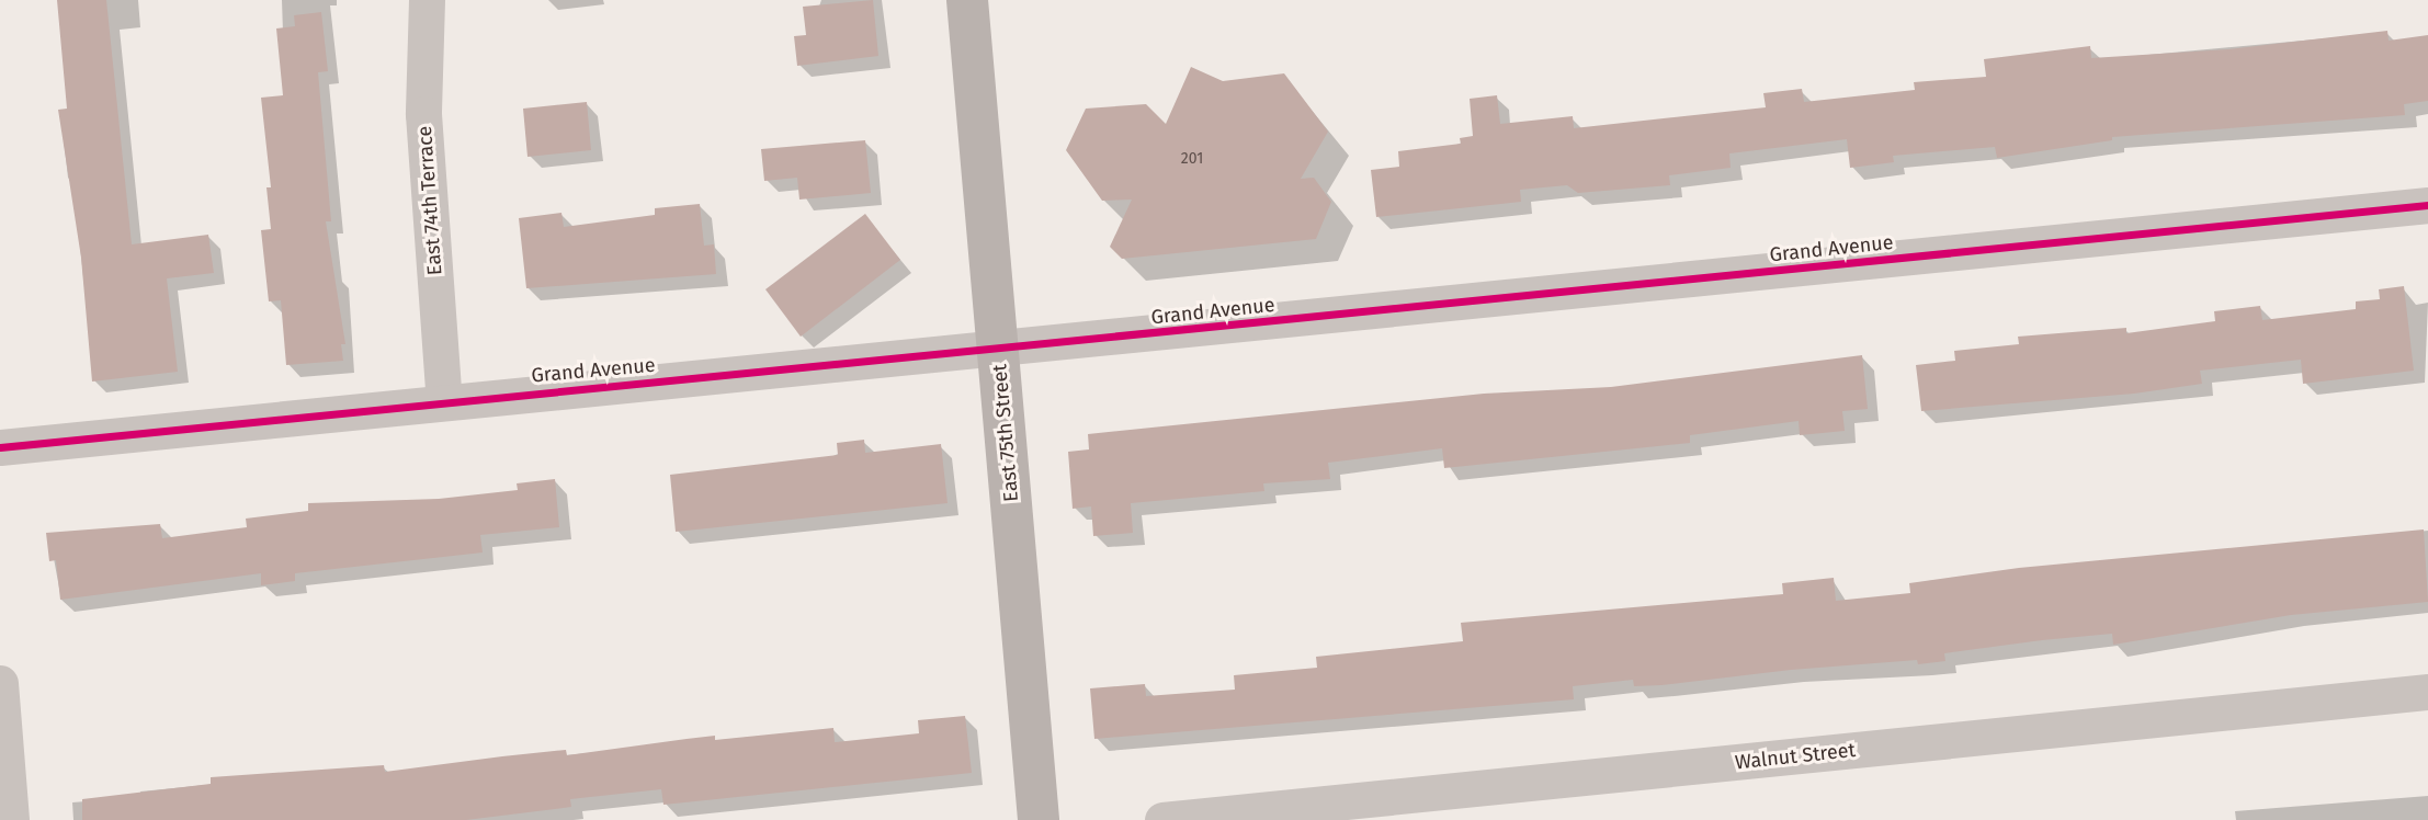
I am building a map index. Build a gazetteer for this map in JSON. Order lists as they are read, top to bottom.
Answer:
{
  "streets": {
    "main road": ["East 75th Street"],
    "street": ["East 74th Terrace", "Grand Avenue", "Walnut Street"]
  },
  "crossings": [
    ["East 74th Terrace", "Grand Avenue"],
    ["Grand Avenue", "East 75th Street"]
  ],
  "house_numbers": ["201"]
}
